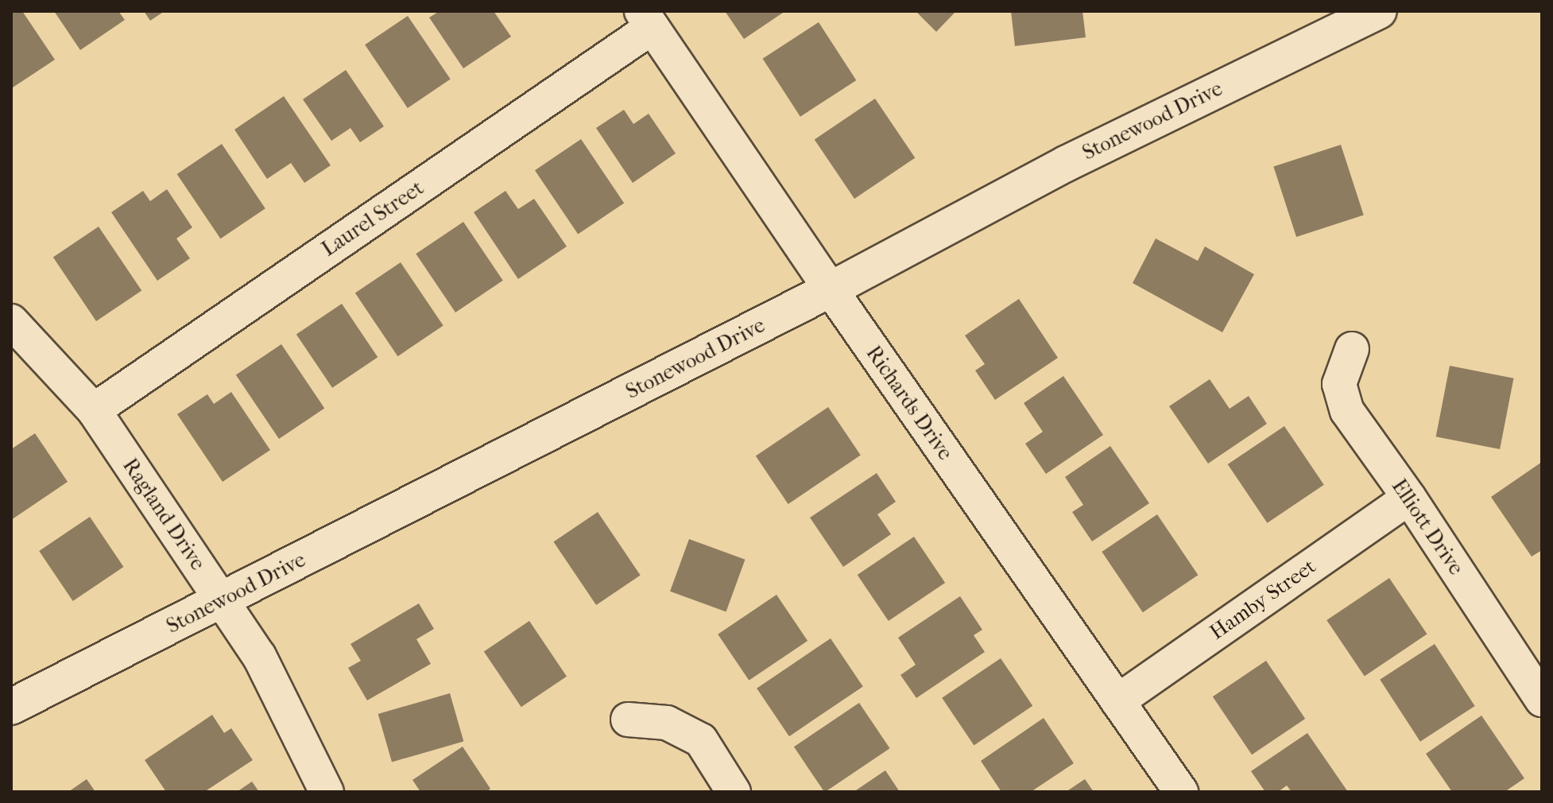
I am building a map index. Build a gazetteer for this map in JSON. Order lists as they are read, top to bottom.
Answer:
{
  "streets": {
    "street": [
      "Stonewood Drive",
      "Laurel Street",
      "Richards Drive",
      "Ragland Drive",
      "Elliott Drive",
      "Hamby Street"
    ]
  },
  "crossings": [
    ["Stonewood Drive", "Richards Drive"],
    ["Stonewood Drive", "Ragland Drive"],
    ["Laurel Street", "Richards Drive"],
    ["Laurel Street", "Ragland Drive"],
    ["Richards Drive", "Hamby Street"],
    ["Elliott Drive", "Hamby Street"]
  ]
}
